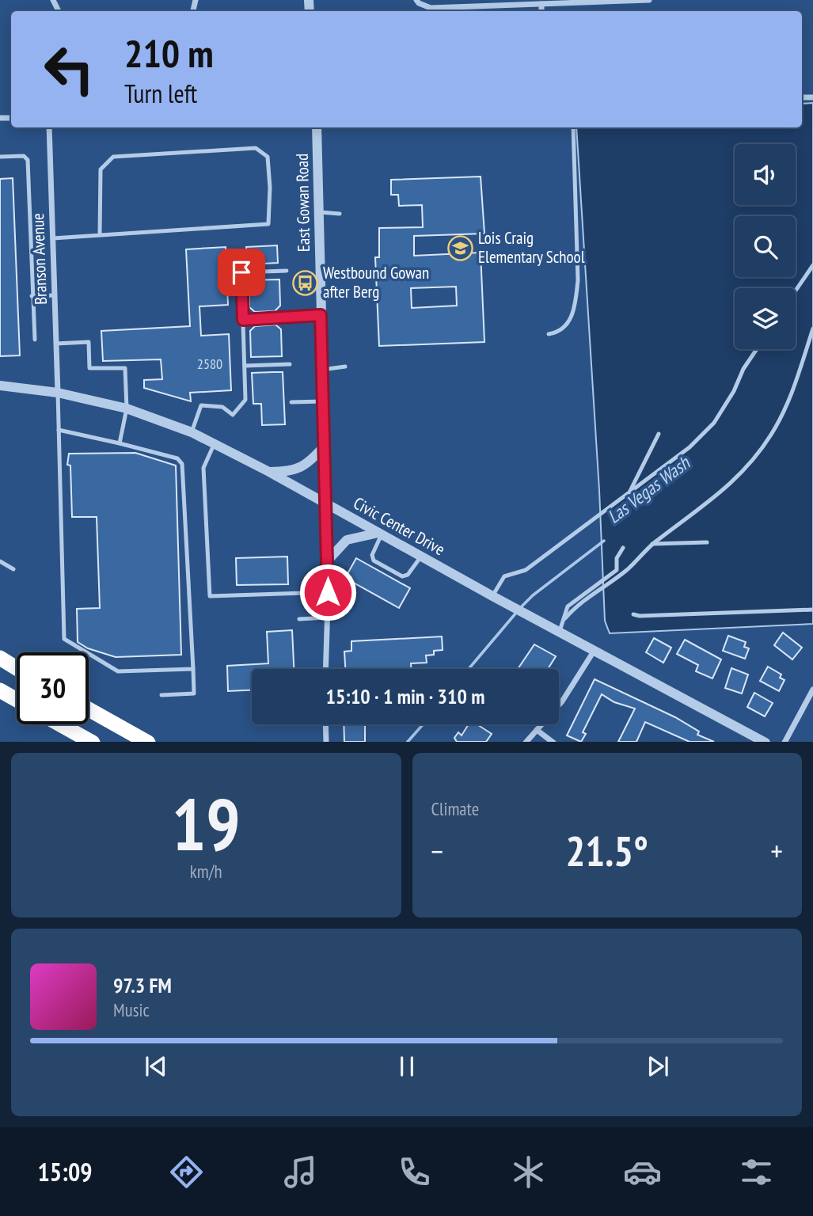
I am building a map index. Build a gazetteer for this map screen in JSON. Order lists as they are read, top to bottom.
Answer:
{
  "streets": {
    "street": ["East Gowan Road", "Branson Avenue", "Civic Center Drive"]
  },
  "crossings": [
    ["East Gowan Road", "Civic Center Drive"],
    ["Branson Avenue", "Civic Center Drive"]
  ],
  "water": ["Las Vegas Wash"],
  "places": {
    "school or university": ["Lois Craig Elementary School"],
    "bus stop": ["Westbound Gowan after Berg"]
  },
  "house_numbers": ["2580"],
  "page": {
    "turn": ["210 m", "Turn left"],
    "limit": "30",
    "trip": "15:10 · 1 min · 310 m",
    "tile": [
      ["19", "km/h"],
      "Climate"
    ],
    "heat": ["−", "21.5°", "+"],
    "song": ["97.3 FM", "Music"],
    "tabs": "15:09"
  }
}
